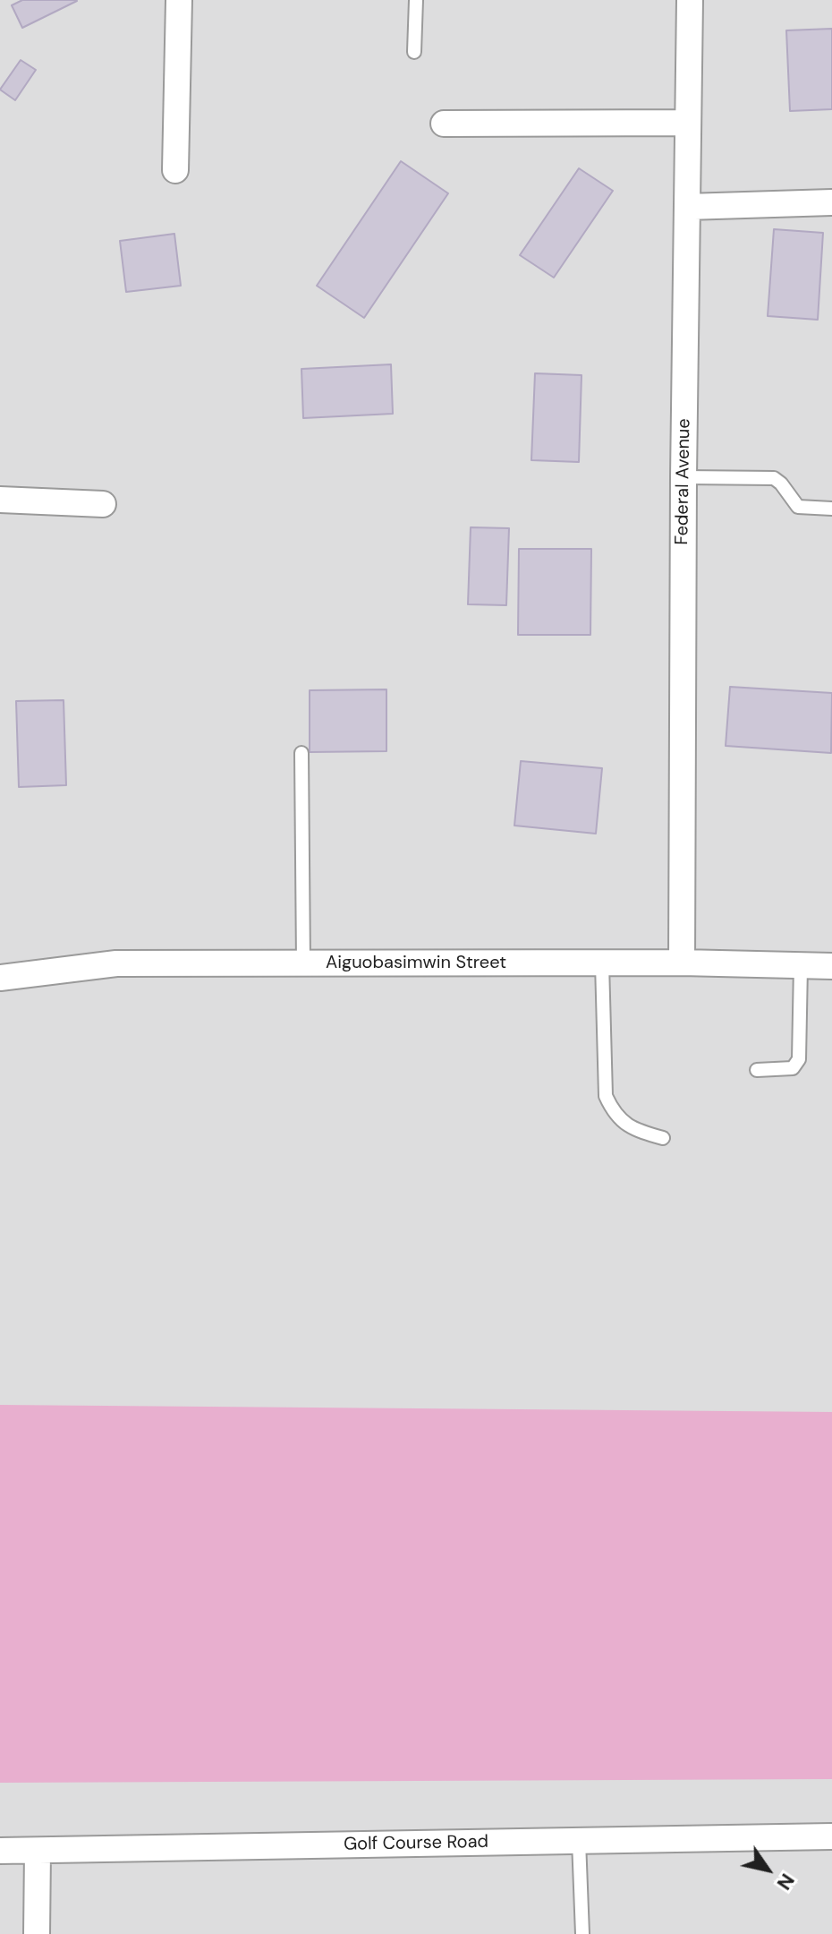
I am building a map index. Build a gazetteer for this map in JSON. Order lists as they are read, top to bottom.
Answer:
{
  "streets": {
    "street": ["Federal Avenue", "Aiguobasimwin Street", "Golf Course Road"]
  },
  "crossings": [
    ["Federal Avenue", "Aiguobasimwin Street"]
  ],
  "north": "bottom right"
}
